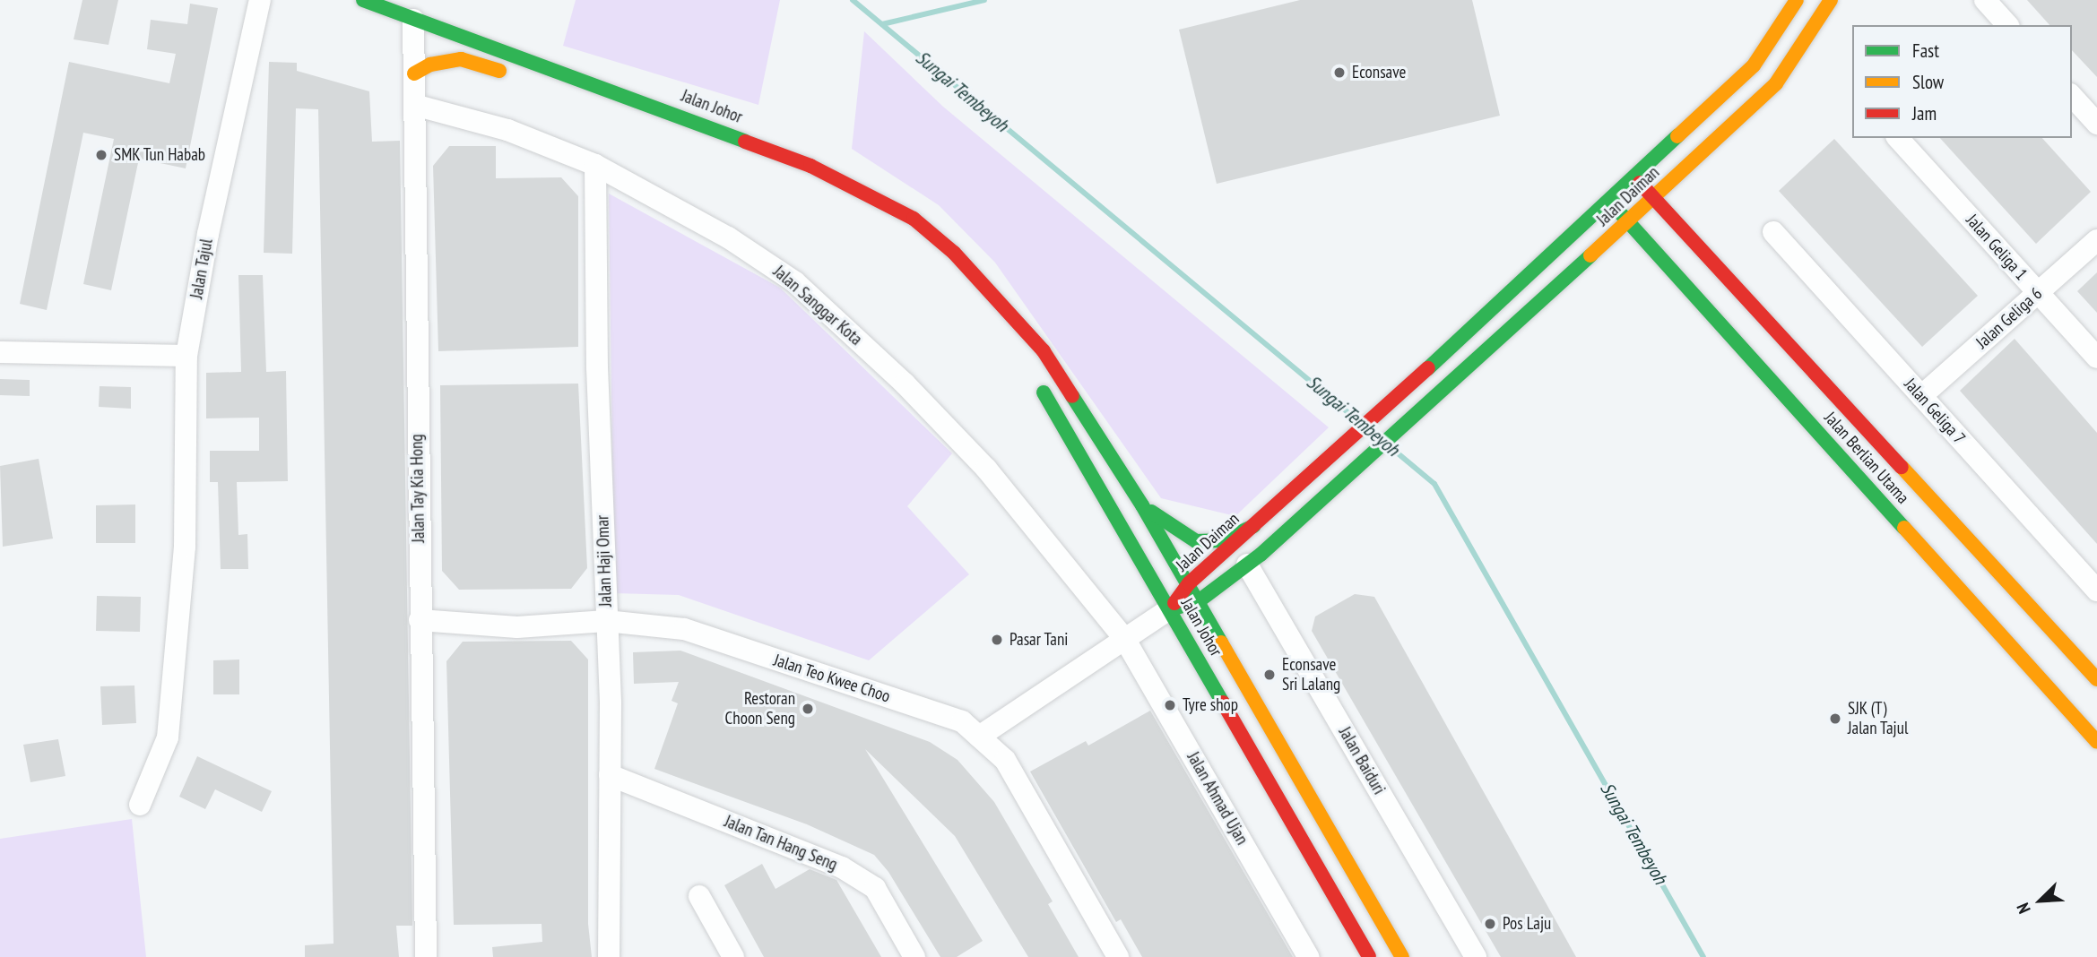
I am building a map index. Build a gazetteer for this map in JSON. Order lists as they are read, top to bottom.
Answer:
{
  "streets": {
    "main road": ["Jalan Johor", "Jalan Daiman", "Jalan Berlian Utama"],
    "street": [
      "Jalan Geliga 1",
      "Jalan Tajul",
      "Jalan Sanggar Kota",
      "Jalan Geliga 6",
      "Jalan Geliga 7",
      "Jalan Tay Kia Hong",
      "Jalan Haji Omar",
      "Jalan Teo Kwee Choo",
      "Jalan Baiduri",
      "Jalan Ahmad Ujan",
      "Jalan Tan Hang Seng"
    ]
  },
  "crossings": [
    ["Jalan Johor", "Jalan Daiman"],
    ["Jalan Johor", "Jalan Tay Kia Hong"],
    ["Jalan Daiman", "Jalan Berlian Utama"],
    ["Jalan Daiman", "Jalan Baiduri"],
    ["Jalan Geliga 1", "Jalan Geliga 6"],
    ["Jalan Sanggar Kota", "Jalan Tay Kia Hong"],
    ["Jalan Sanggar Kota", "Jalan Haji Omar"],
    ["Jalan Sanggar Kota", "Jalan Ahmad Ujan"],
    ["Jalan Geliga 6", "Jalan Geliga 7"],
    ["Jalan Tay Kia Hong", "Jalan Teo Kwee Choo"],
    ["Jalan Haji Omar", "Jalan Teo Kwee Choo"],
    ["Jalan Haji Omar", "Jalan Tan Hang Seng"]
  ],
  "water": ["Sungai Tembeyoh"],
  "places": [
    "Econsave",
    "SMK Tun Habab",
    "Pasar Tani",
    "Econsave Sri Lalang",
    "Tyre shop",
    "Restoran Choon Seng",
    "SJK (T) Jalan Tajul",
    "Pos Laju"
  ],
  "legend": ["Fast", "Slow", "Jam"],
  "north": "bottom left"
}
